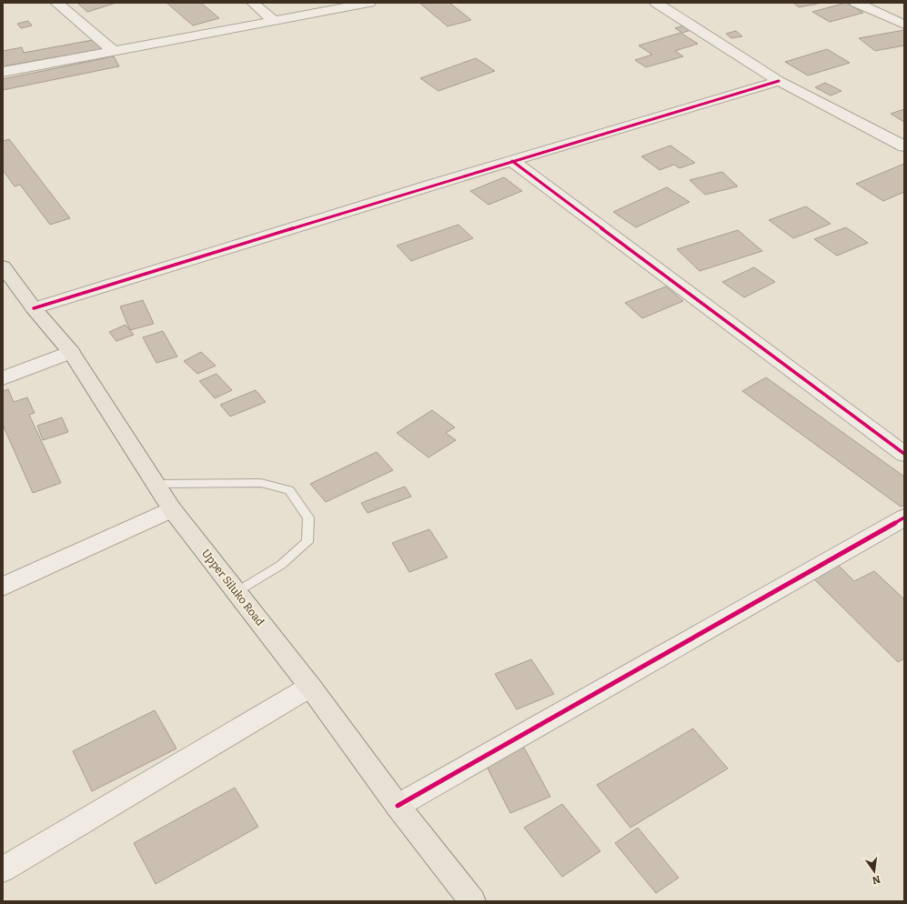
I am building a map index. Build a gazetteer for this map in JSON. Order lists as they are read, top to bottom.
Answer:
{
  "streets": {
    "main road": ["Upper Siluko Road"]
  },
  "north": "bottom"
}
